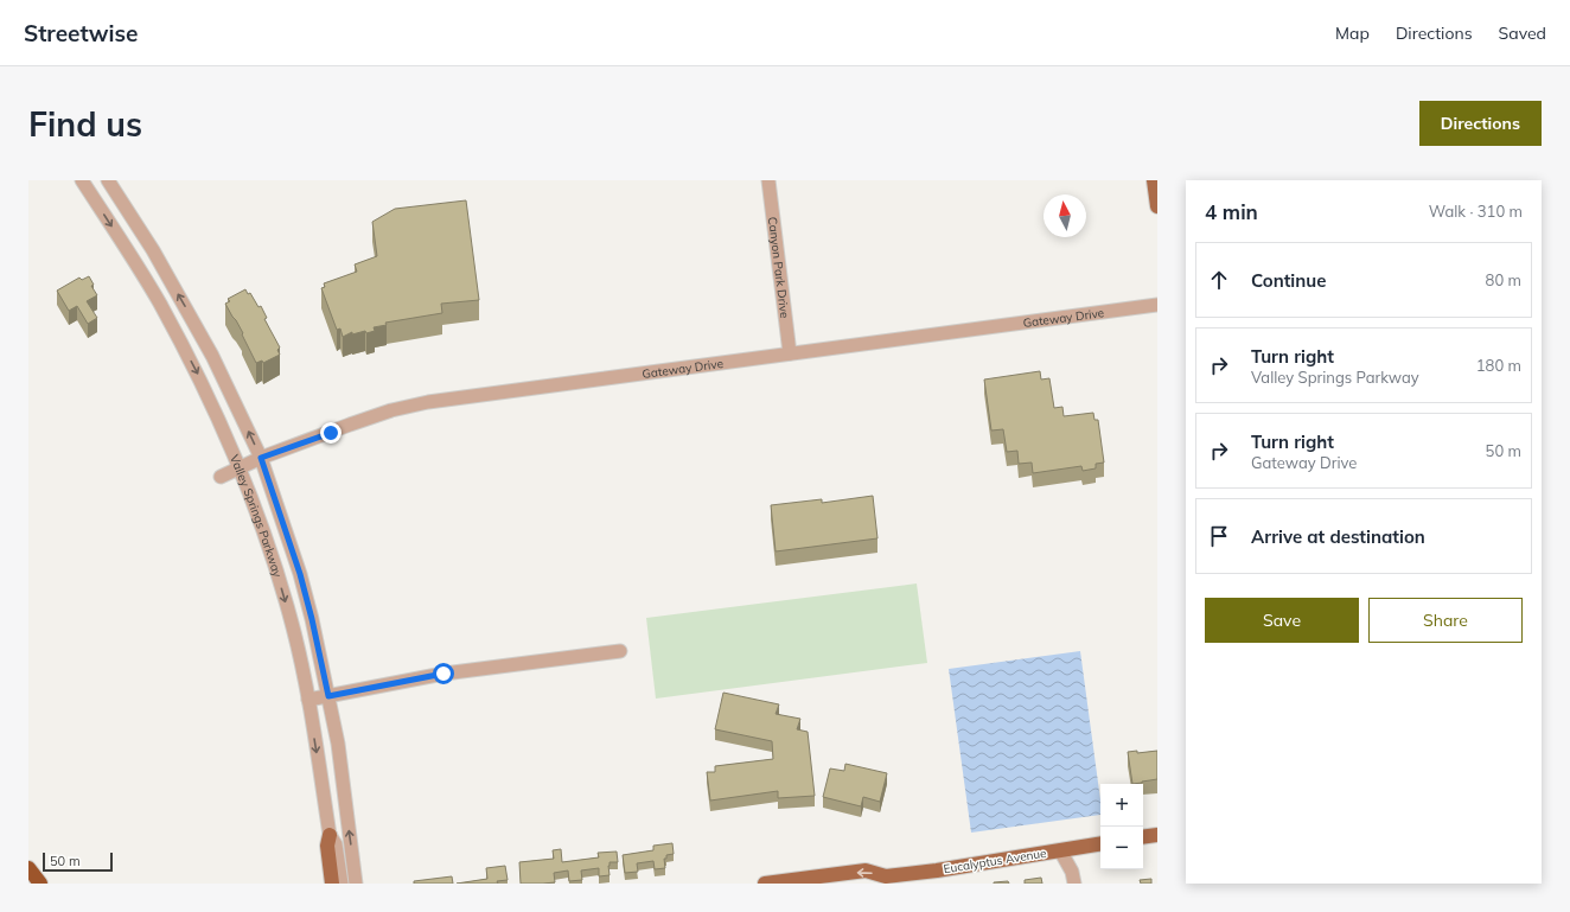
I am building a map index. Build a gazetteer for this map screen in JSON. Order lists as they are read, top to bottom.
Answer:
{
  "streets": {
    "main road": ["Eucalyptus Avenue"],
    "street": ["Canyon Park Drive", "Gateway Drive", "Valley Springs Parkway"]
  },
  "crossings": [
    ["Canyon Park Drive", "Gateway Drive"],
    ["Gateway Drive", "Valley Springs Parkway"]
  ],
  "scale_bar": "50 m",
  "north": "top",
  "page": {
    "header": "Streetwise",
    "nav": ["Map", "Directions", "Saved"],
    "buttons": [
      "Directions",
      ["Save", "Share"]
    ],
    "title": "Find us",
    "heading": ["4 min", "Walk · 310 m"],
    "list": [
      ["Continue", "80 m"],
      ["Turn right", "Valley Springs Parkway", "180 m"],
      ["Turn right", "Gateway Drive", "50 m"],
      "Arrive at destination"
    ],
    "map_buttons": ["+", "−"],
    "scale": "50 m"
  }
}
